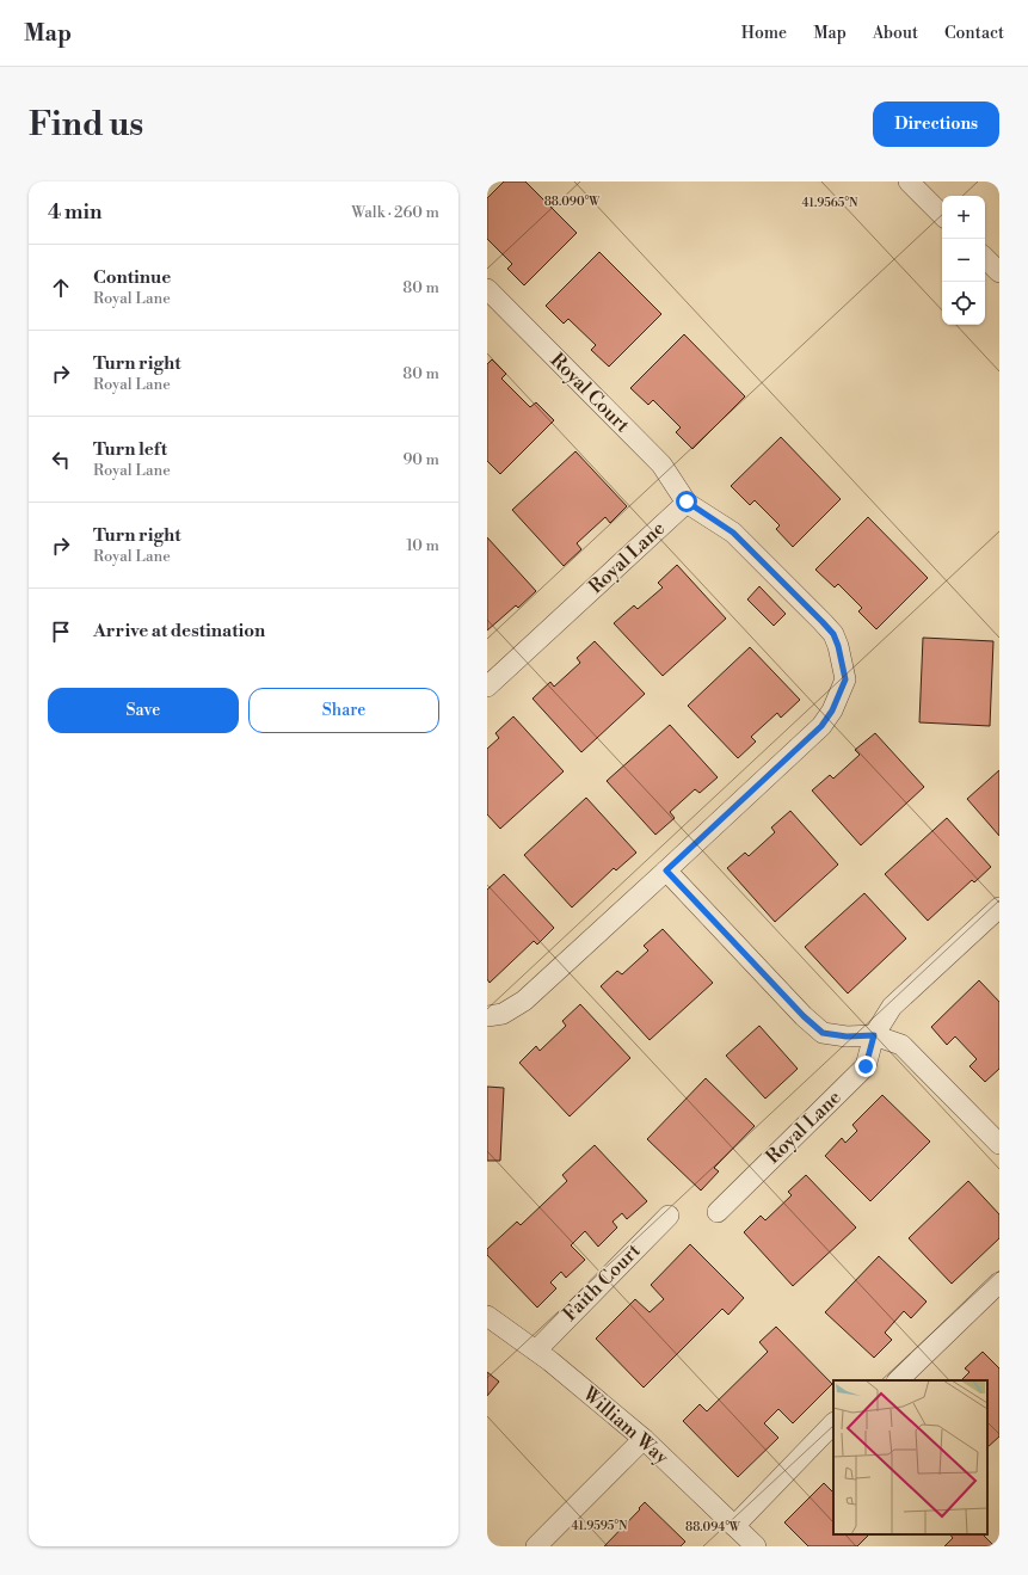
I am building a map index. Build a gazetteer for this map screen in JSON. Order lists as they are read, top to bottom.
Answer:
{
  "streets": {
    "street": [
      "Royal Court",
      "Royal Lane",
      "Faith Court",
      "William Way"
    ]
  },
  "crossings": [
    ["Royal Court", "Royal Lane"],
    ["Faith Court", "William Way"]
  ],
  "page": {
    "header": "Map",
    "nav": [
      "Home",
      "Map",
      "About",
      "Contact"
    ],
    "buttons": [
      "Directions",
      ["Save", "Share"]
    ],
    "title": "Find us",
    "heading": ["4 min", "Walk · 260 m"],
    "map_buttons": ["+", "−"],
    "list": [
      ["Continue", "Royal Lane", "80 m"],
      ["Turn right", "Royal Lane", "80 m"],
      ["Turn left", "Royal Lane", "90 m"],
      ["Turn right", "Royal Lane", "10 m"],
      "Arrive at destination"
    ]
  },
  "coordinates": [
    "88.090°W",
    "41.9565°N",
    "41.9595°N",
    "88.094°W"
  ]
}
